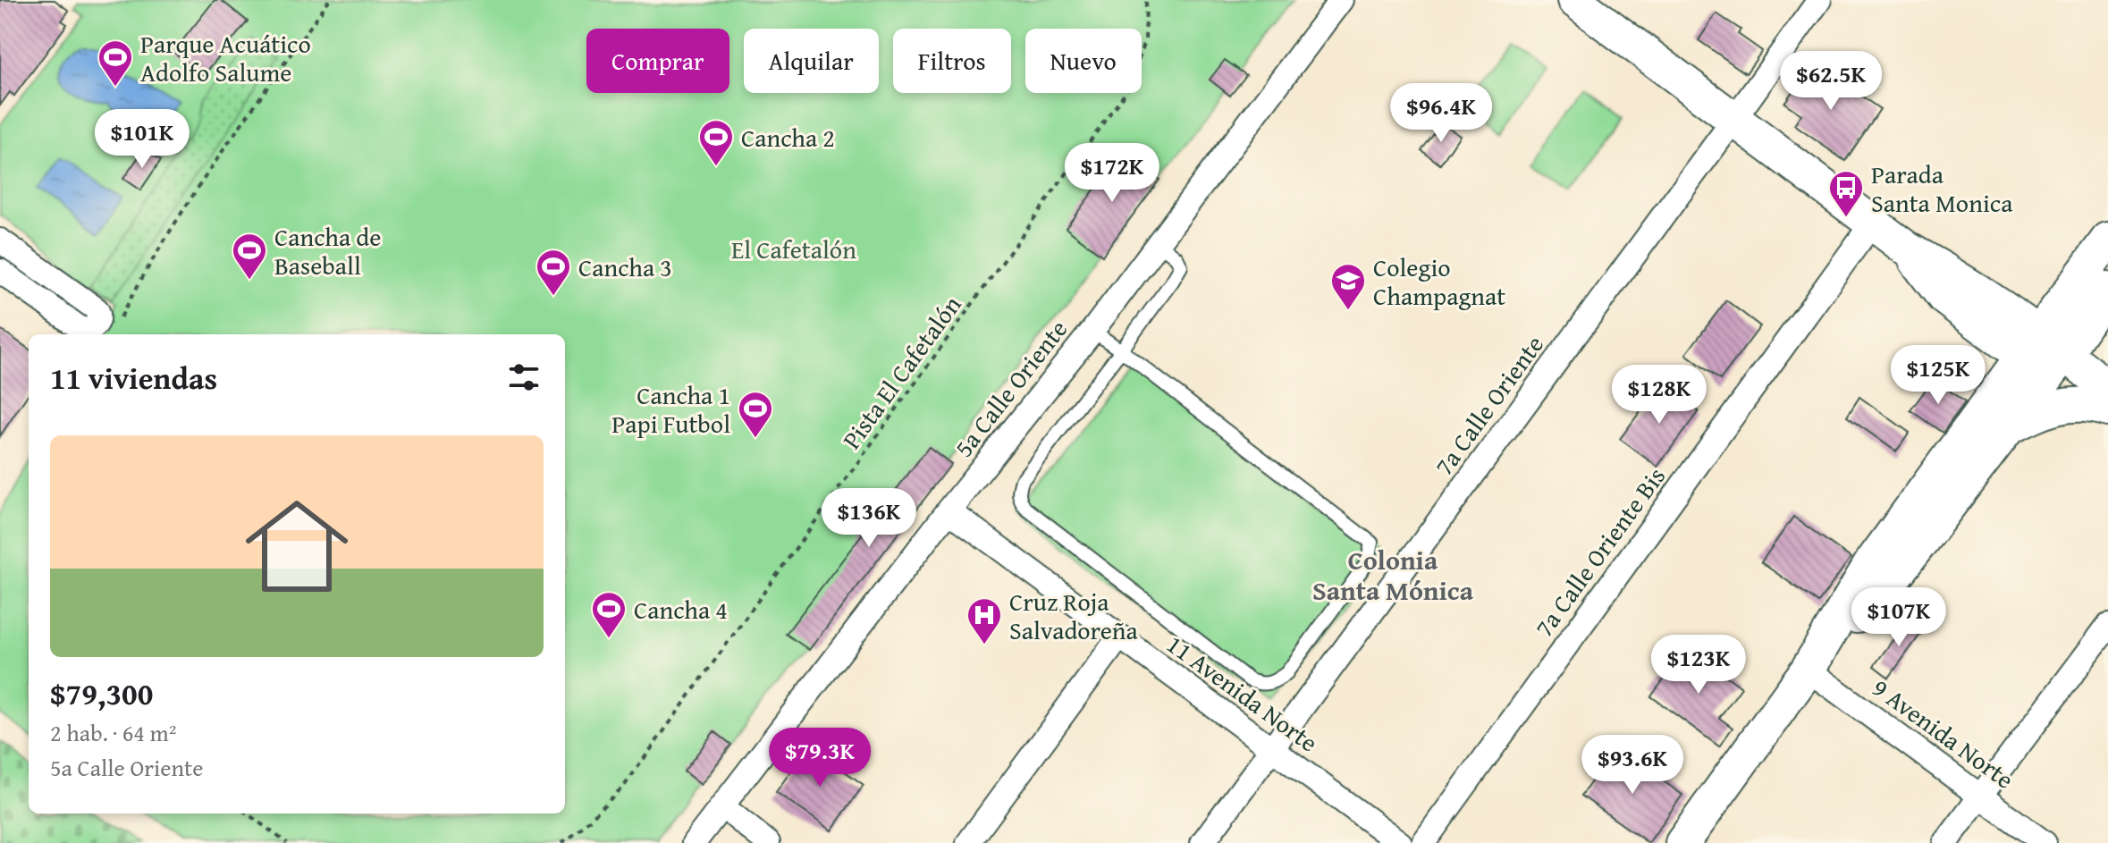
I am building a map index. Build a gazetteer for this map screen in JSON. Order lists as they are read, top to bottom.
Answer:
{
  "streets": {
    "street": [
      "5a Calle Oriente",
      "7a Calle Oriente",
      "7a Calle Oriente Bis",
      "11 Avenida Norte",
      "9 Avenida Norte"
    ],
    "path": ["Pista El Cafetalón"]
  },
  "crossings": [
    ["5a Calle Oriente", "11 Avenida Norte"],
    ["7a Calle Oriente", "11 Avenida Norte"]
  ],
  "districts": ["Colonia Santa Mónica"],
  "parks": ["El Cafetalón"],
  "places": {
    "sports": [
      "Parque Acuático Adolfo Salume",
      "Cancha 2",
      "Cancha de Baseball",
      "Cancha 3",
      "Cancha 1 Papi Futbol",
      "Cancha 4"
    ],
    "bus stop": ["Parada Santa Monica"],
    "school or university": ["Colegio Champagnat"],
    "hospital": ["Cruz Roja Salvadoreña"]
  },
  "page": {
    "chip": [
      "Comprar",
      "Alquilar",
      "Filtros",
      "Nuevo"
    ],
    "price": [
      "$62.5K",
      "$96.4K",
      "$101K",
      "$172K",
      "$125K",
      "$128K",
      "$136K",
      "$107K",
      "$123K",
      "$79.3K",
      "$93.6K"
    ],
    "heading": "11 viviendas",
    "list": [
      {
        "name": "$79,300",
        "note": "2 hab. · 64 m² · 5a Calle Oriente"
      }
    ]
  }
}
